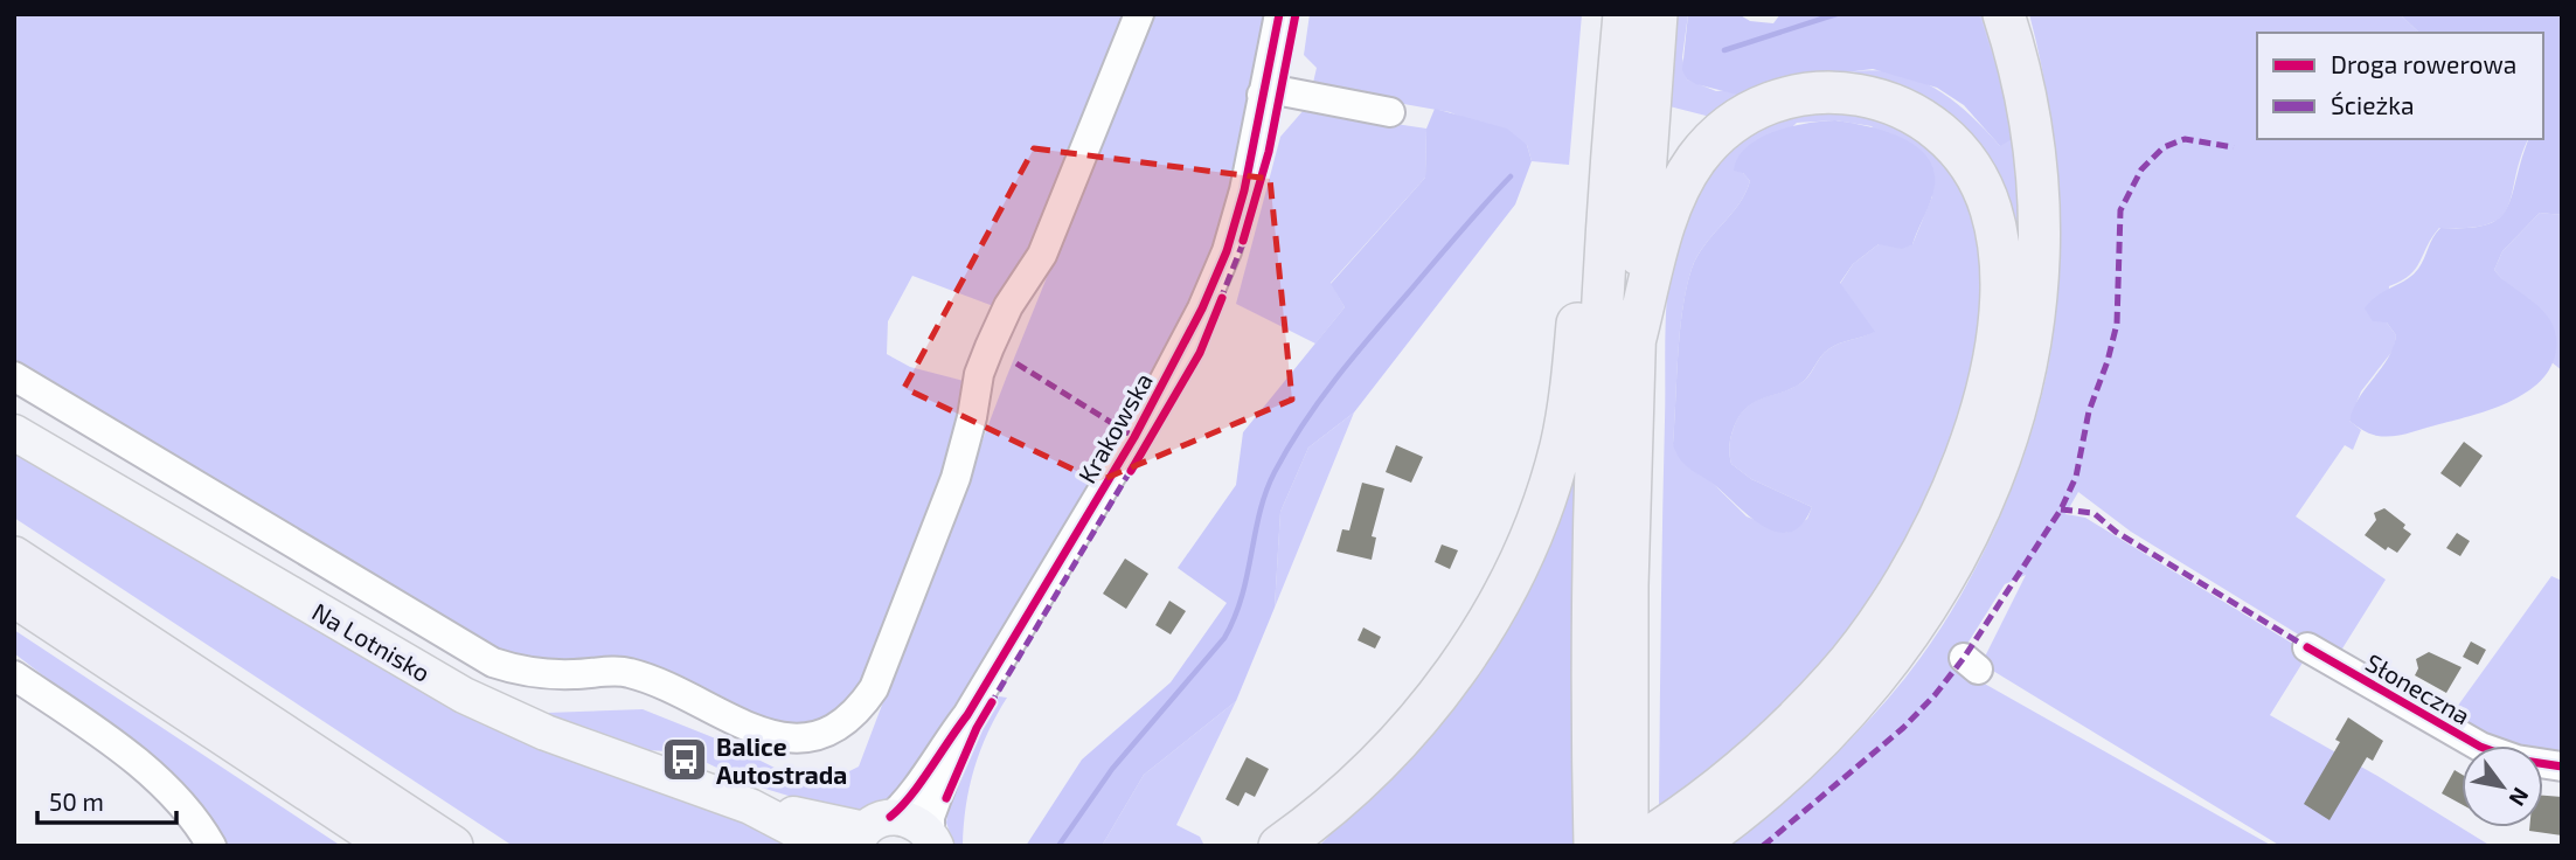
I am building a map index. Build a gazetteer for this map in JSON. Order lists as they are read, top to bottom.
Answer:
{
  "streets": {
    "main road": ["Na Lotnisko"],
    "street": ["Krakowska", "Słoneczna"]
  },
  "crossings": [
    ["Krakowska", "Na Lotnisko"]
  ],
  "places": {
    "bus stop": ["Balice Autostrada"]
  },
  "legend": ["Droga rowerowa", "Ścieżka"],
  "scale_bar": "50 m",
  "north": "bottom right"
}
